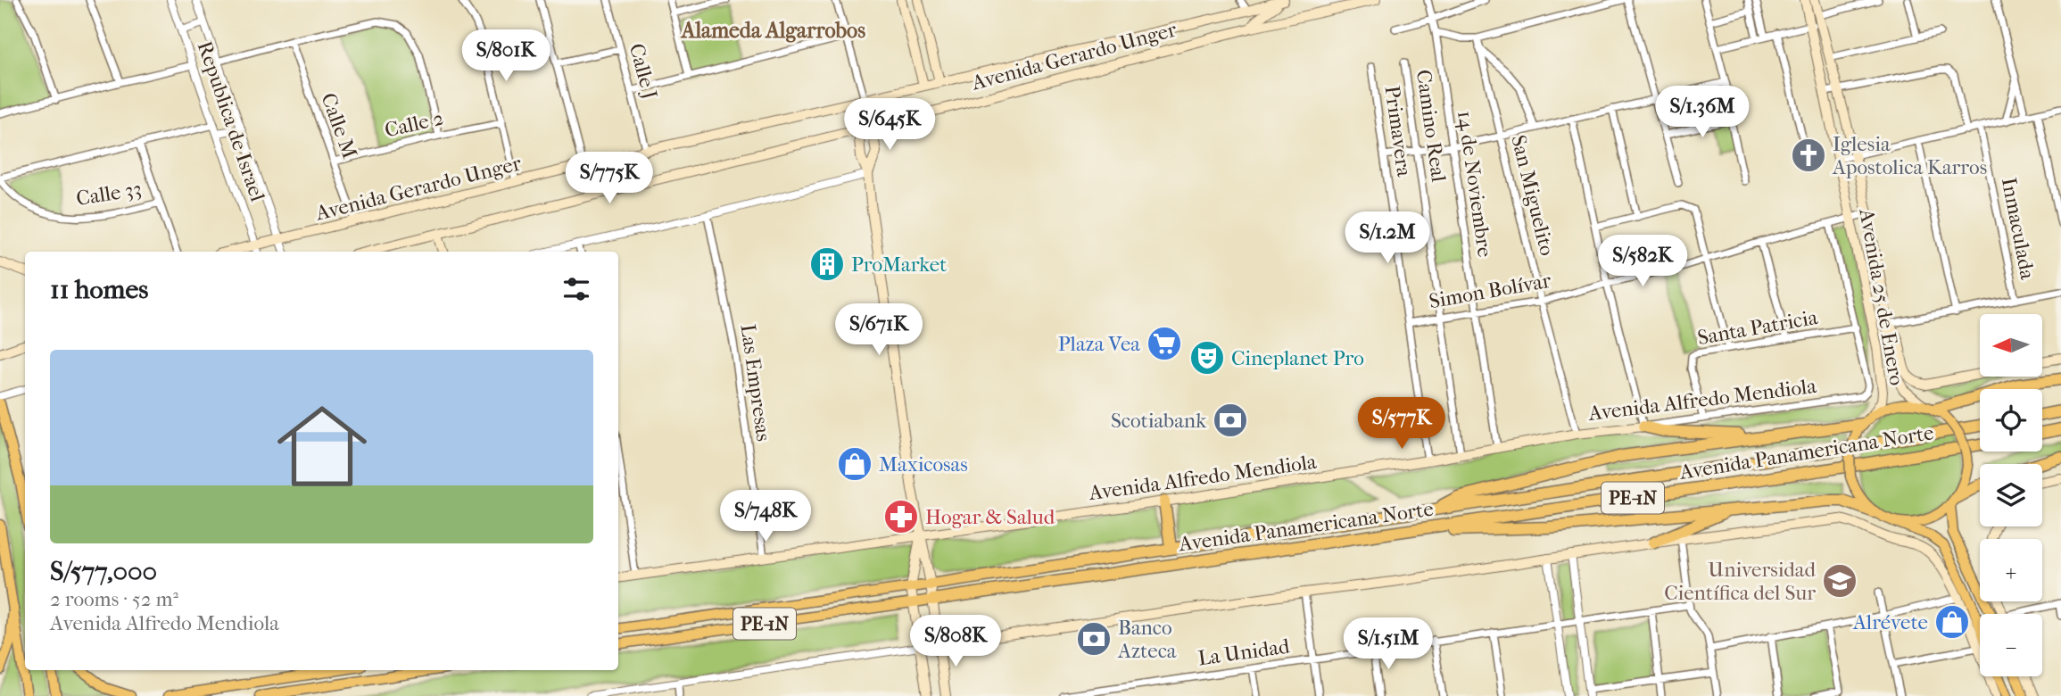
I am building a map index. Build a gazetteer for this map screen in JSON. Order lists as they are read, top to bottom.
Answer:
{
  "streets": {
    "highway": ["Avenida Panamericana Norte", "PE-1N"],
    "main road": ["Avenida Gerardo Unger", "Avenida 25 de Enero", "Avenida Alfredo Mendiola"],
    "street": [
      "Calle J",
      "Republica de Israel",
      "Calle 2",
      "Calle M",
      "Camino Real",
      "Primavera",
      "14 de Noviembre",
      "Calle 33",
      "San Miguelito",
      "Inmaculada",
      "Simon Bolívar",
      "Santa Patricia",
      "Las Empresas",
      "La Unidad"
    ]
  },
  "crossings": [
    ["Avenida Gerardo Unger", "Calle J"],
    ["Avenida Gerardo Unger", "Republica de Israel"],
    ["Avenida Gerardo Unger", "Calle M"],
    ["Calle 2", "Calle M"],
    ["Camino Real", "Simon Bolívar"],
    ["Camino Real", "Avenida Alfredo Mendiola"],
    ["Primavera", "Simon Bolívar"],
    ["Primavera", "Avenida Alfredo Mendiola"],
    ["14 de Noviembre", "Simon Bolívar"],
    ["14 de Noviembre", "Avenida Alfredo Mendiola"],
    ["San Miguelito", "Simon Bolívar"],
    ["San Miguelito", "Avenida Alfredo Mendiola"],
    ["Simon Bolívar", "Avenida 25 de Enero"],
    ["Santa Patricia", "Avenida Alfredo Mendiola"],
    ["Las Empresas", "Avenida Alfredo Mendiola"]
  ],
  "districts": ["Alameda Algarrobos"],
  "places": {
    "church": ["Iglesia Apostolica Karros"],
    "building": ["ProMarket"],
    "supermarket": ["Plaza Vea"],
    "theatre": ["Cineplanet Pro"],
    "bank": ["Scotiabank", "Banco Azteca"],
    "shop": ["Maxicosas", "Alrévete"],
    "pharmacy": ["Hogar & Salud"],
    "school or university": ["Universidad Científica del Sur"]
  },
  "north": "left",
  "page": {
    "price": [
      "S/801K",
      "S/1.36M",
      "S/645K",
      "S/775K",
      "S/1.2M",
      "S/582K",
      "S/671K",
      "S/577K",
      "S/748K",
      "S/808K",
      "S/1.51M"
    ],
    "heading": "11 homes",
    "map_buttons": ["+", "−"],
    "list": [
      {
        "name": "S/577,000",
        "note": "2 rooms · 52 m² · Avenida Alfredo Mendiola"
      }
    ]
  }
}
